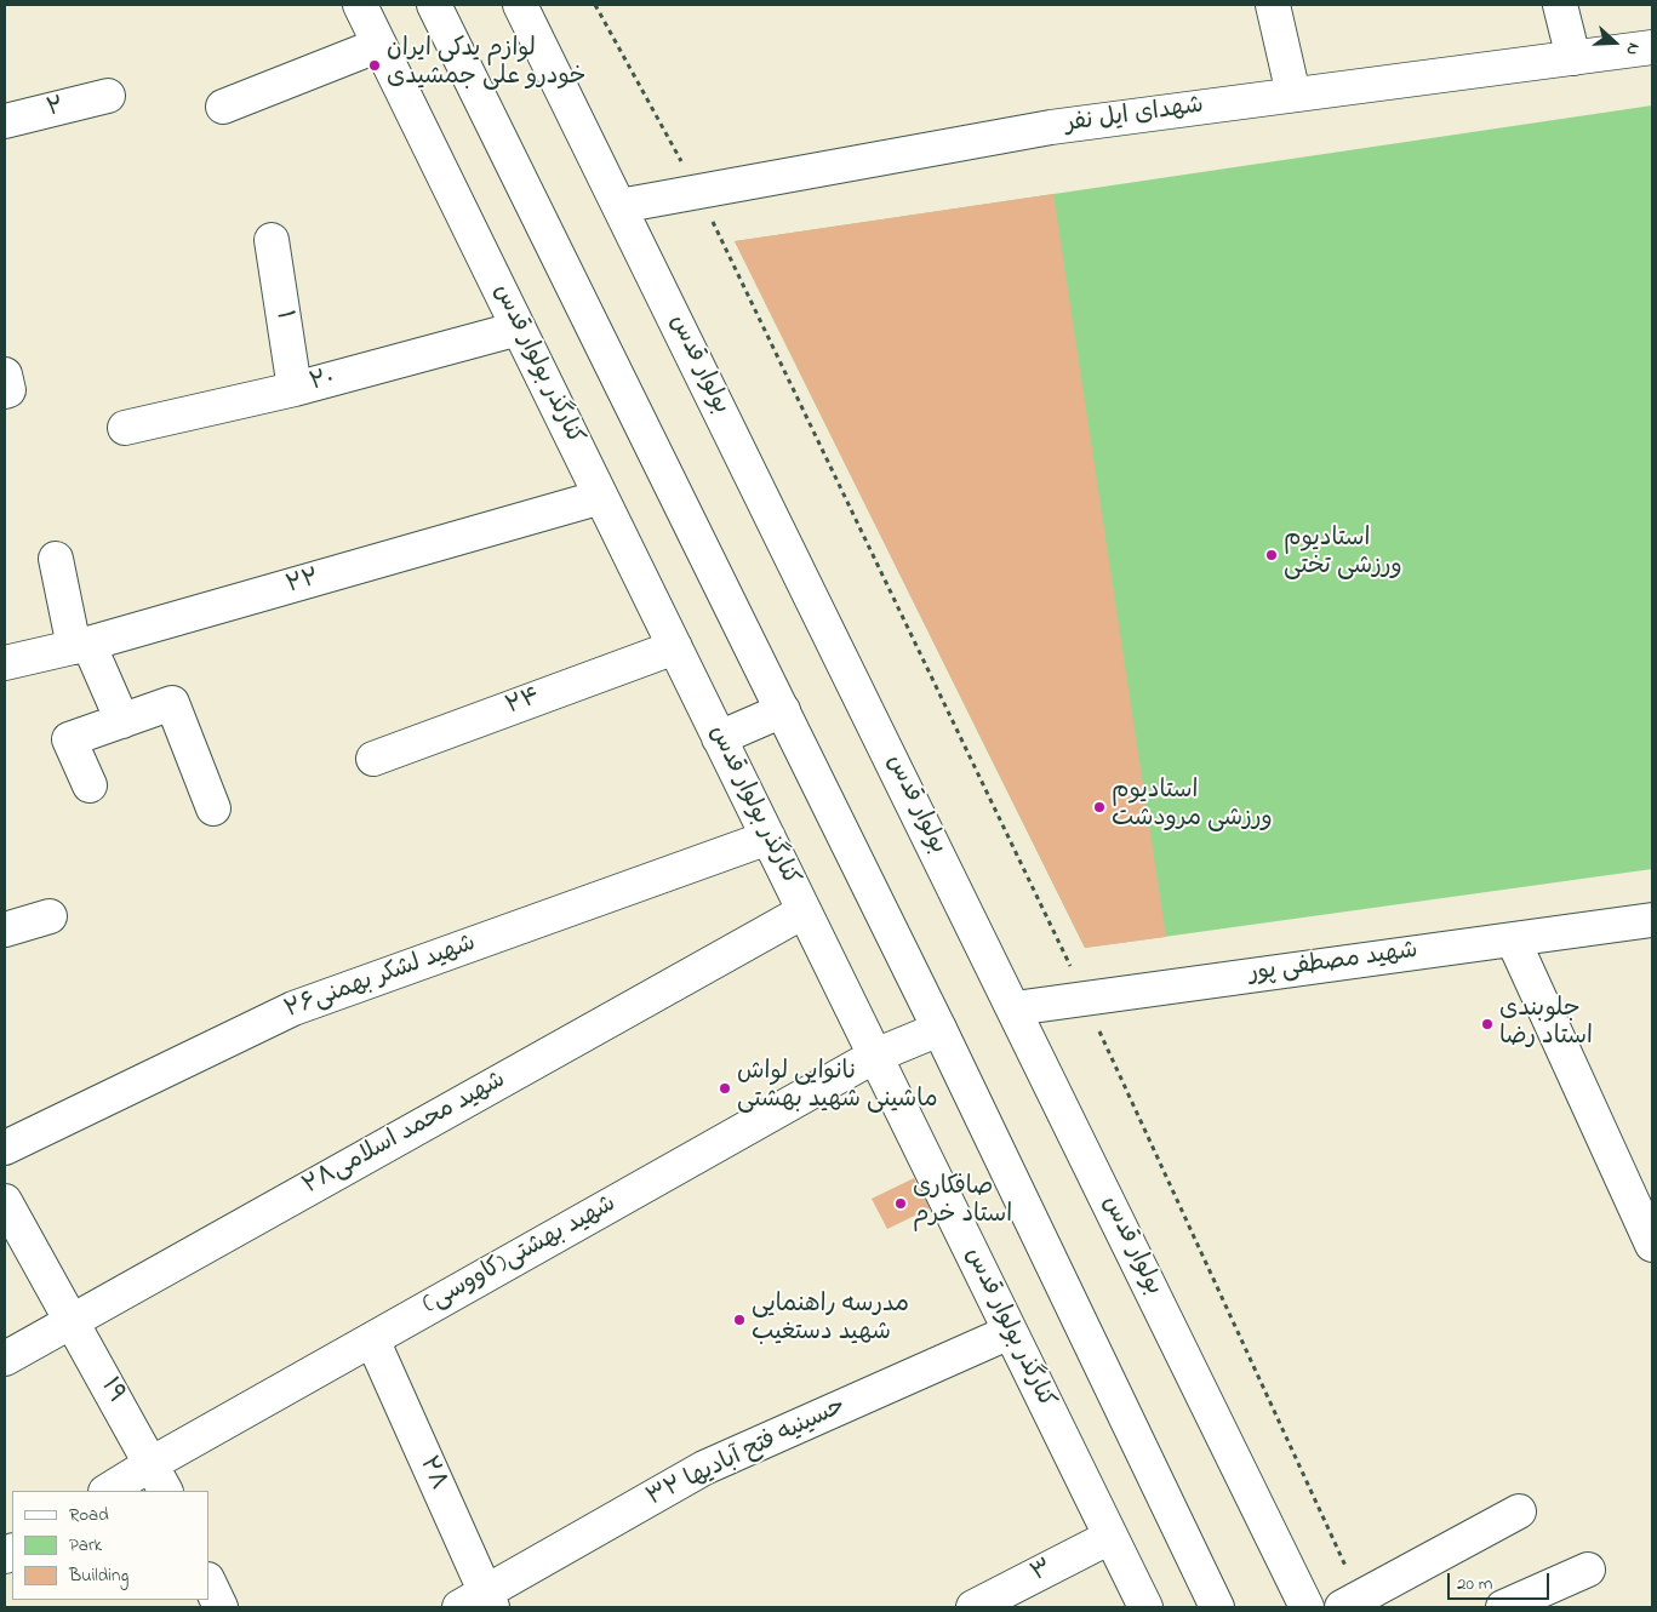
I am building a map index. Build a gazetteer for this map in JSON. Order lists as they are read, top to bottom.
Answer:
{
  "streets": {
    "street": [
      "۲",
      "شهدای ایل نفر",
      "۱",
      "کنارگذر بولوار قدس",
      "بولوار قدس",
      "۲۰",
      "۲۲",
      "۲۴",
      "شهید مصطفی پور",
      "شهید لشکر بهمنی۲۶",
      "شهید محمد اسلامی۲۸",
      "شهید بهشتی(کاووسی)",
      "۱۹",
      "حسینیه فتح آبادیها ۳۲",
      "۲۸",
      "۳"
    ]
  },
  "crossings": [
    ["شهدای ایل نفر", "بولوار قدس"],
    ["۱", "۲۰"],
    ["کنارگذر بولوار قدس", "۲۰"],
    ["کنارگذر بولوار قدس", "۲۲"],
    ["کنارگذر بولوار قدس", "۲۴"],
    ["کنارگذر بولوار قدس", "شهید لشکر بهمنی۲۶"],
    ["کنارگذر بولوار قدس", "شهید محمد اسلامی۲۸"],
    ["کنارگذر بولوار قدس", "شهید بهشتی(کاووسی)"],
    ["کنارگذر بولوار قدس", "حسینیه فتح آبادیها ۳۲"],
    ["کنارگذر بولوار قدس", "۳"],
    ["بولوار قدس", "شهید مصطفی پور"],
    ["شهید محمد اسلامی۲۸", "۱۹"],
    ["شهید بهشتی(کاووسی)", "۱۹"],
    ["شهید بهشتی(کاووسی)", "۲۸"],
    ["حسینیه فتح آبادیها ۳۲", "۲۸"]
  ],
  "places": [
    "لوازم یدکی ایران خودرو علی جمشیدی",
    "استادیوم ورزشی تختی",
    "استادیوم ورزشی مرودشت",
    "جلوبندی استاد رضا",
    "نانوایی لواش ماشینی شهید بهشتی",
    "صافکاری استاد خرم",
    "مدرسه راهنمایی شهید دستغیب"
  ],
  "legend": ["Road", "Park", "Building"],
  "scale_bar": "20 m",
  "north": "right"
}
